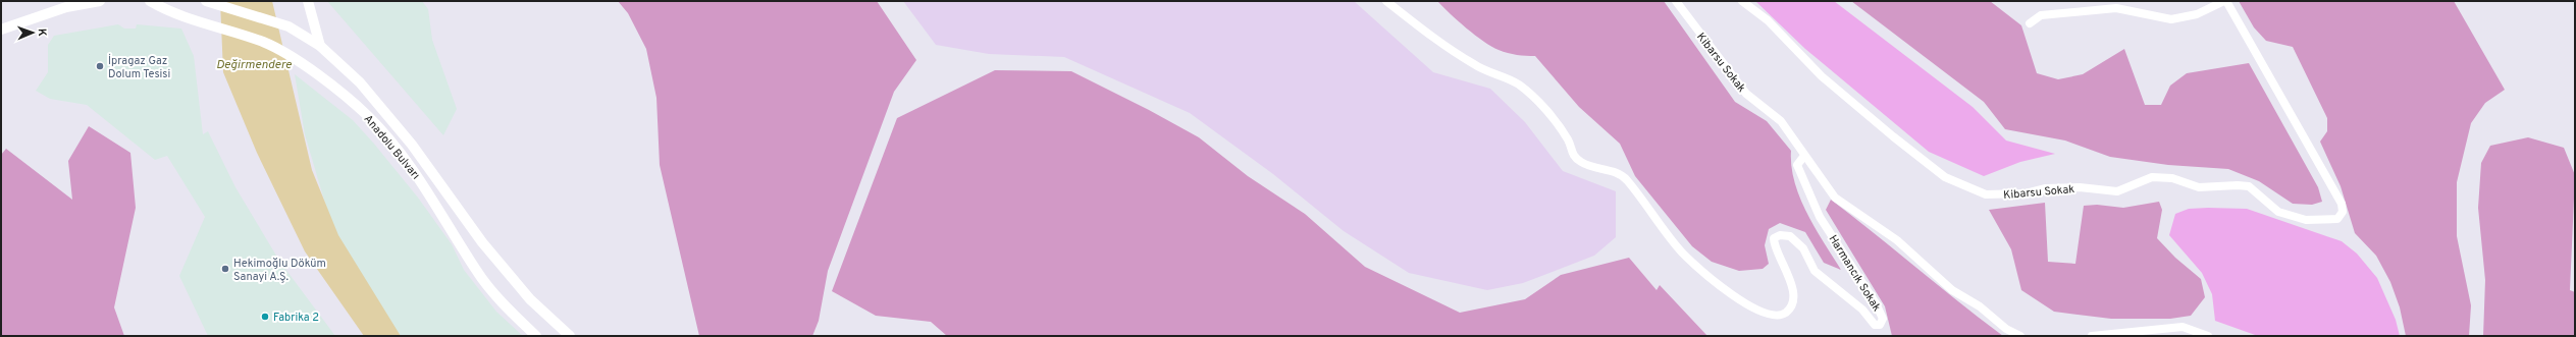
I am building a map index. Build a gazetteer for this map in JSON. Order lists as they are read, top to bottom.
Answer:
{
  "streets": {
    "street": ["Kibarsu Sokak", "Anadolu Bulvarı", "Harmancık Sokak"]
  },
  "crossings": [
    ["Kibarsu Sokak", "Harmancık Sokak"]
  ],
  "water": ["Değirmendere"],
  "places": ["İpragaz Gaz Dolum Tesisi", "Hekimoğlu Döküm Sanayi A.Ş.", "Fabrika 2"],
  "north": "right"
}
